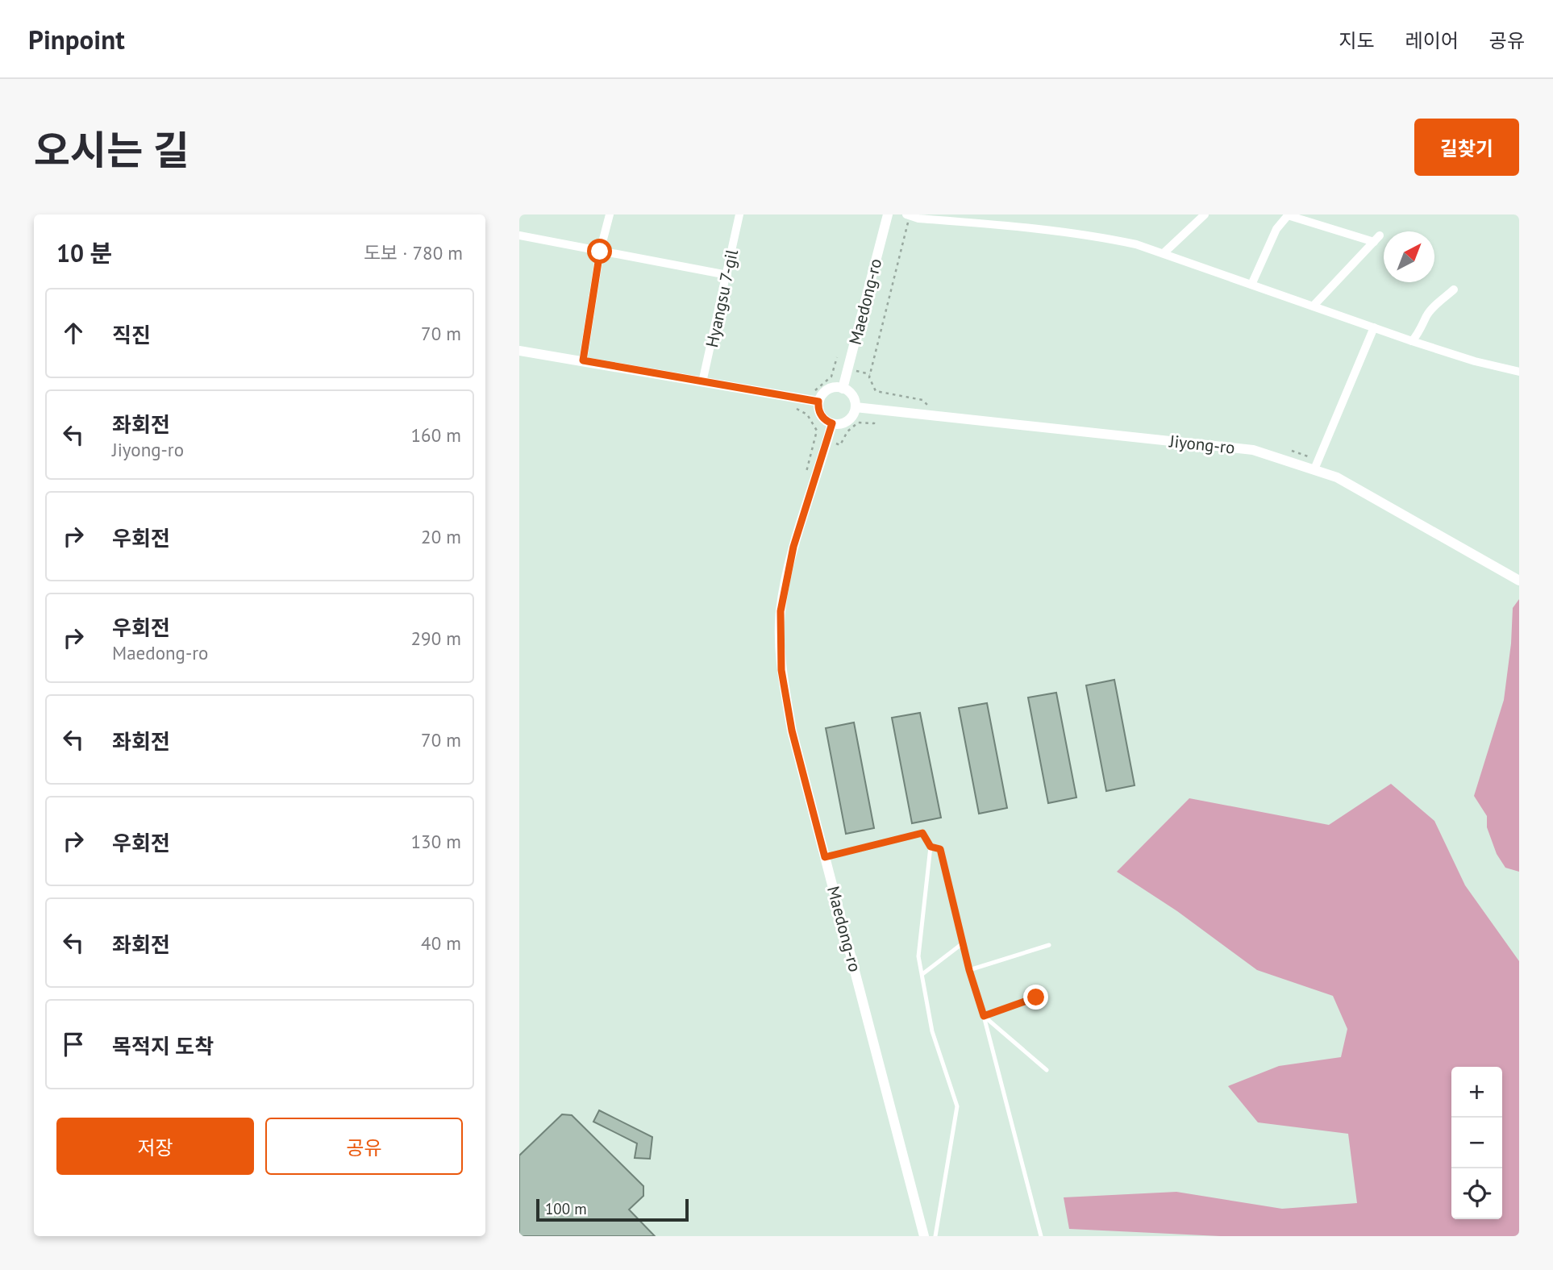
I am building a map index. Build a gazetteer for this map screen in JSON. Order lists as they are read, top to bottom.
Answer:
{
  "streets": {
    "street": ["Hyangsu 7-gil", "Maedong-ro", "Jiyong-ro"]
  },
  "crossings": [
    ["Maedong-ro", "Jiyong-ro"]
  ],
  "scale_bar": "100 m",
  "north": "top right",
  "page": {
    "header": "Pinpoint",
    "nav": ["지도", "레이어", "공유"],
    "title": "오시는 길",
    "buttons": [
      "길찾기",
      ["저장", "공유"]
    ],
    "heading": ["10 분", "도보 · 780 m"],
    "list": [
      ["직진", "70 m"],
      ["좌회전", "Jiyong-ro", "160 m"],
      ["우회전", "20 m"],
      ["우회전", "Maedong-ro", "290 m"],
      ["좌회전", "70 m"],
      ["우회전", "130 m"],
      ["좌회전", "40 m"],
      "목적지 도착"
    ],
    "map_buttons": ["+", "−"],
    "scale": "100 m"
  }
}
